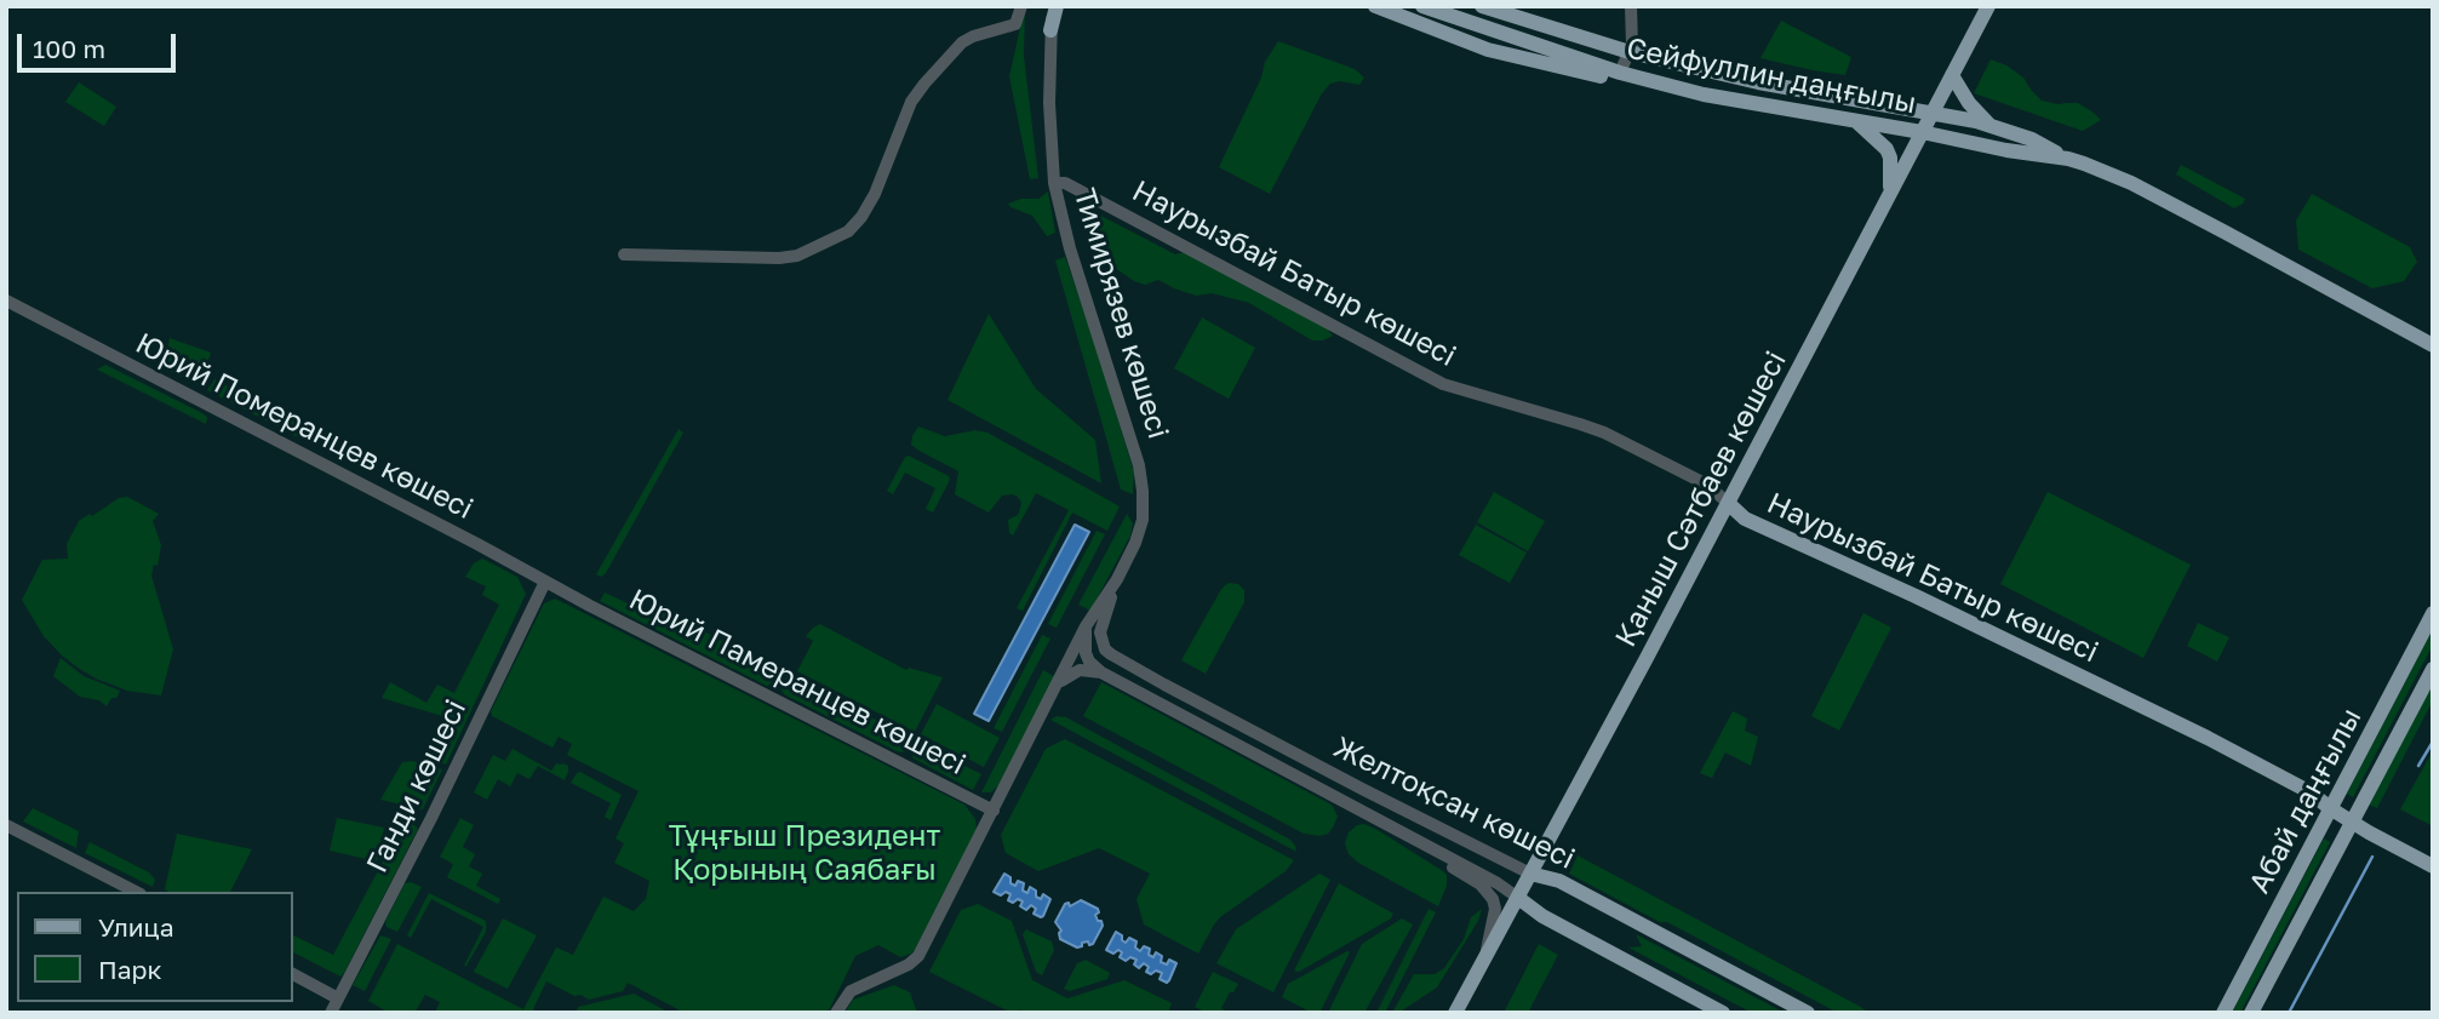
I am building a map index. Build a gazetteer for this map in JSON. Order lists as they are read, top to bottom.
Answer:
{
  "streets": {
    "main road": [
      "Сейфуллин даңғылы",
      "Наурызбай Батыр көшесі",
      "Қаныш Сәтбаев көшесі",
      "Абай даңғылы",
      "Желтоқсан көшесі"
    ],
    "street": [
      "Тимирязев көшесі",
      "Юрий Померанцев көшесі",
      "Юрий Памеранцев көшесі",
      "Ганди көшесі"
    ]
  },
  "crossings": [
    ["Сейфуллин даңғылы", "Қаныш Сәтбаев көшесі"],
    ["Наурызбай Батыр көшесі", "Тимирязев көшесі"],
    ["Наурызбай Батыр көшесі", "Қаныш Сәтбаев көшесі"],
    ["Наурызбай Батыр көшесі", "Абай даңғылы"],
    ["Тимирязев көшесі", "Юрий Памеранцев көшесі"],
    ["Тимирязев көшесі", "Желтоқсан көшесі"],
    ["Юрий Померанцев көшесі", "Юрий Памеранцев көшесі"],
    ["Юрий Померанцев көшесі", "Ганди көшесі"],
    ["Қаныш Сәтбаев көшесі", "Желтоқсан көшесі"]
  ],
  "parks": ["Тұңғыш Президент Қорының Саябағы"],
  "legend": ["Улица", "Парк"],
  "scale_bar": "100 m"
}
